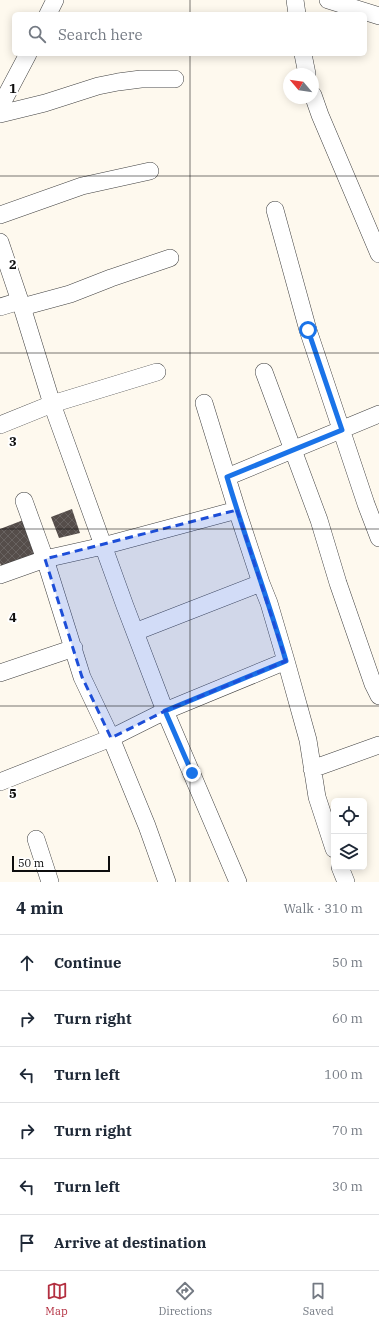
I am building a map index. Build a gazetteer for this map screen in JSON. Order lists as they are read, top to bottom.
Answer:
{
  "scale_bar": "50 m",
  "north": "top left",
  "page": {
    "search": "Search here",
    "scale": "50 m",
    "heading": ["4 min", "Walk · 310 m"],
    "list": [
      ["Continue", "50 m"],
      ["Turn right", "60 m"],
      ["Turn left", "100 m"],
      ["Turn right", "70 m"],
      ["Turn left", "30 m"],
      "Arrive at destination"
    ],
    "nav": ["Map", "Directions", "Saved"]
  },
  "grid": {
    "rows": [
      "1",
      "2",
      "3",
      "4",
      "5"
    ]
  }
}
